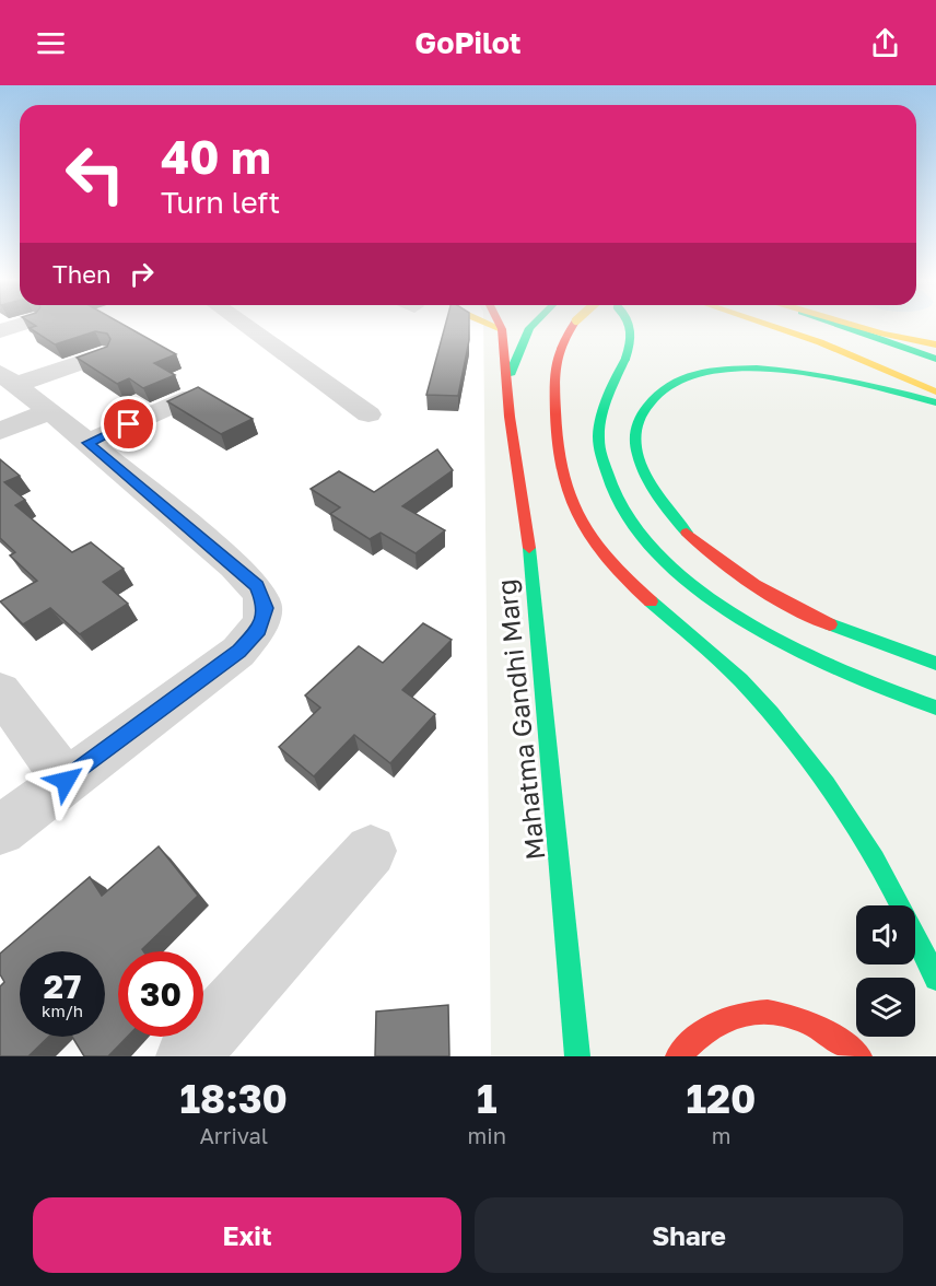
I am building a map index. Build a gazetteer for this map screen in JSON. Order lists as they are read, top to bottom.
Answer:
{
  "streets": {
    "main road": ["Mahatma Gandhi Marg"]
  },
  "page": {
    "header": "GoPilot",
    "turn": ["40 m", "Turn left"],
    "then": "Then",
    "speed": "27 km/h",
    "limit": "30",
    "eta": [
      "18:30",
      "Arrival",
      "1",
      "min",
      "120",
      "m"
    ],
    "buttons": ["Exit", "Share"]
  }
}
